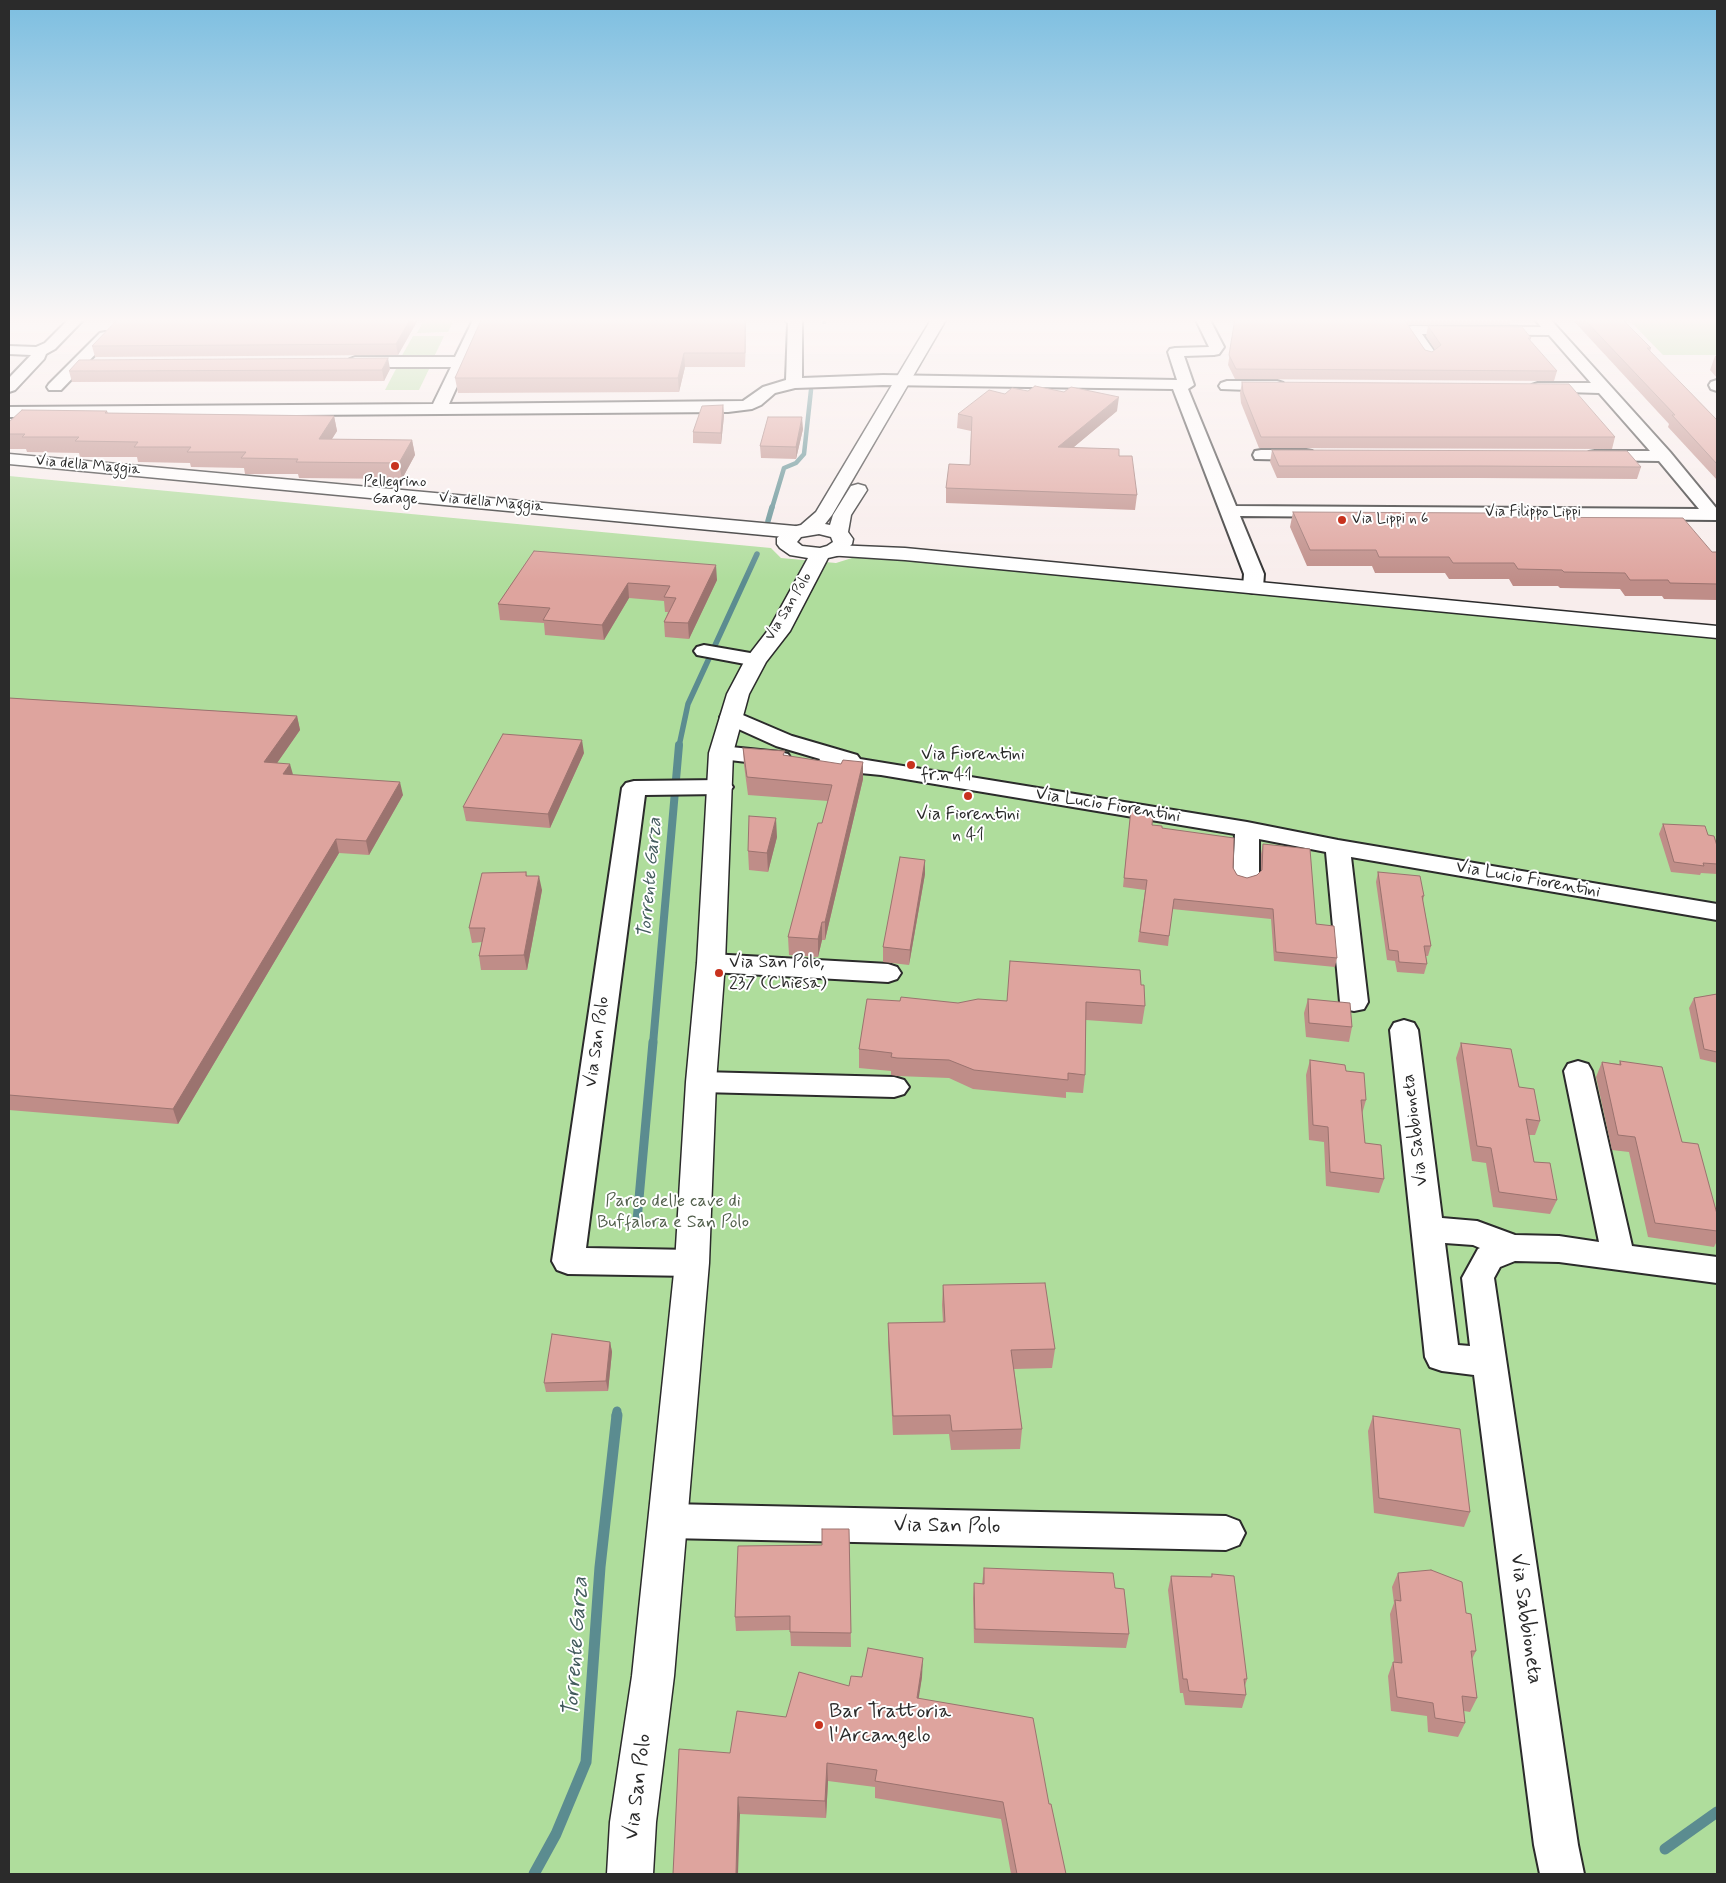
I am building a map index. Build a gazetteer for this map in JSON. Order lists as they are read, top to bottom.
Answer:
{
  "streets": {
    "street": [
      "Via della Maggia",
      "Via Filippo Lippi",
      "Via San Polo",
      "Via Lucio Fiorentini",
      "Via Sabbioneta"
    ]
  },
  "crossings": [
    ["Via della Maggia", "Via San Polo"],
    ["Via San Polo", "Via Lucio Fiorentini"]
  ],
  "water": ["Torrente Garza"],
  "parks": ["Parco delle cave di Buffalora e San Polo"],
  "places": [
    "Pellegrino Garage",
    "Via Lippi n 6",
    "Via Fiorentini fr.n 41",
    "Via Fiorentini n 41",
    "Via San Polo, 237 (Chiesa)",
    "Bar Trattoria l'Arcangelo"
  ]
}
